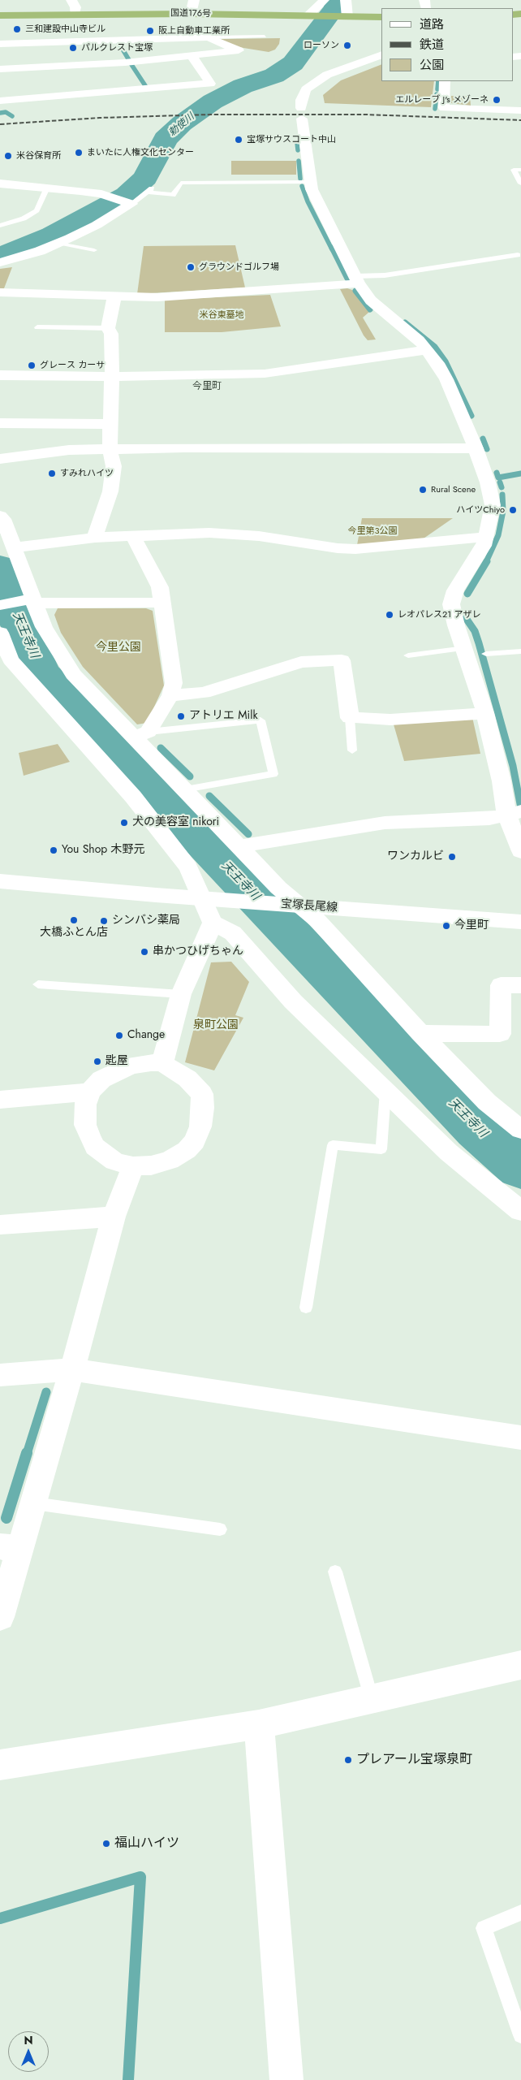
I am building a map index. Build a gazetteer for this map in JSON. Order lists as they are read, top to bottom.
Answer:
{
  "streets": {
    "highway": ["国道176号"],
    "street": ["宝塚長尾線"]
  },
  "districts": ["今里町"],
  "water": ["勅使川", "天王寺川"],
  "parks": [
    "米谷東墓地",
    "今里第3公園",
    "今里公園",
    "泉町公園"
  ],
  "places": [
    "三和建設中山寺ビル",
    "阪上自動車工業所",
    "ローソン",
    "パルクレスト宝塚",
    "エルレーブ J's メゾーネ",
    "宝塚サウスコート中山",
    "まいたに人権文化センター",
    "米谷保育所",
    "グラウンドゴルフ場",
    "グレース カーサ",
    "すみれハイツ",
    "Rural Scene",
    "ハイツChiyo",
    "レオパレス21 アザレ",
    "アトリエ Milk",
    "犬の美容室 nikori",
    "You Shop 木野元",
    "ワンカルビ",
    "大橋ふとん店",
    "シンバシ薬局",
    "今里町",
    "串かつひげちゃん",
    "Change",
    "匙屋",
    "プレアール宝塚泉町",
    "福山ハイツ"
  ],
  "legend": ["道路", "鉄道", "公園"],
  "north": "top"
}
